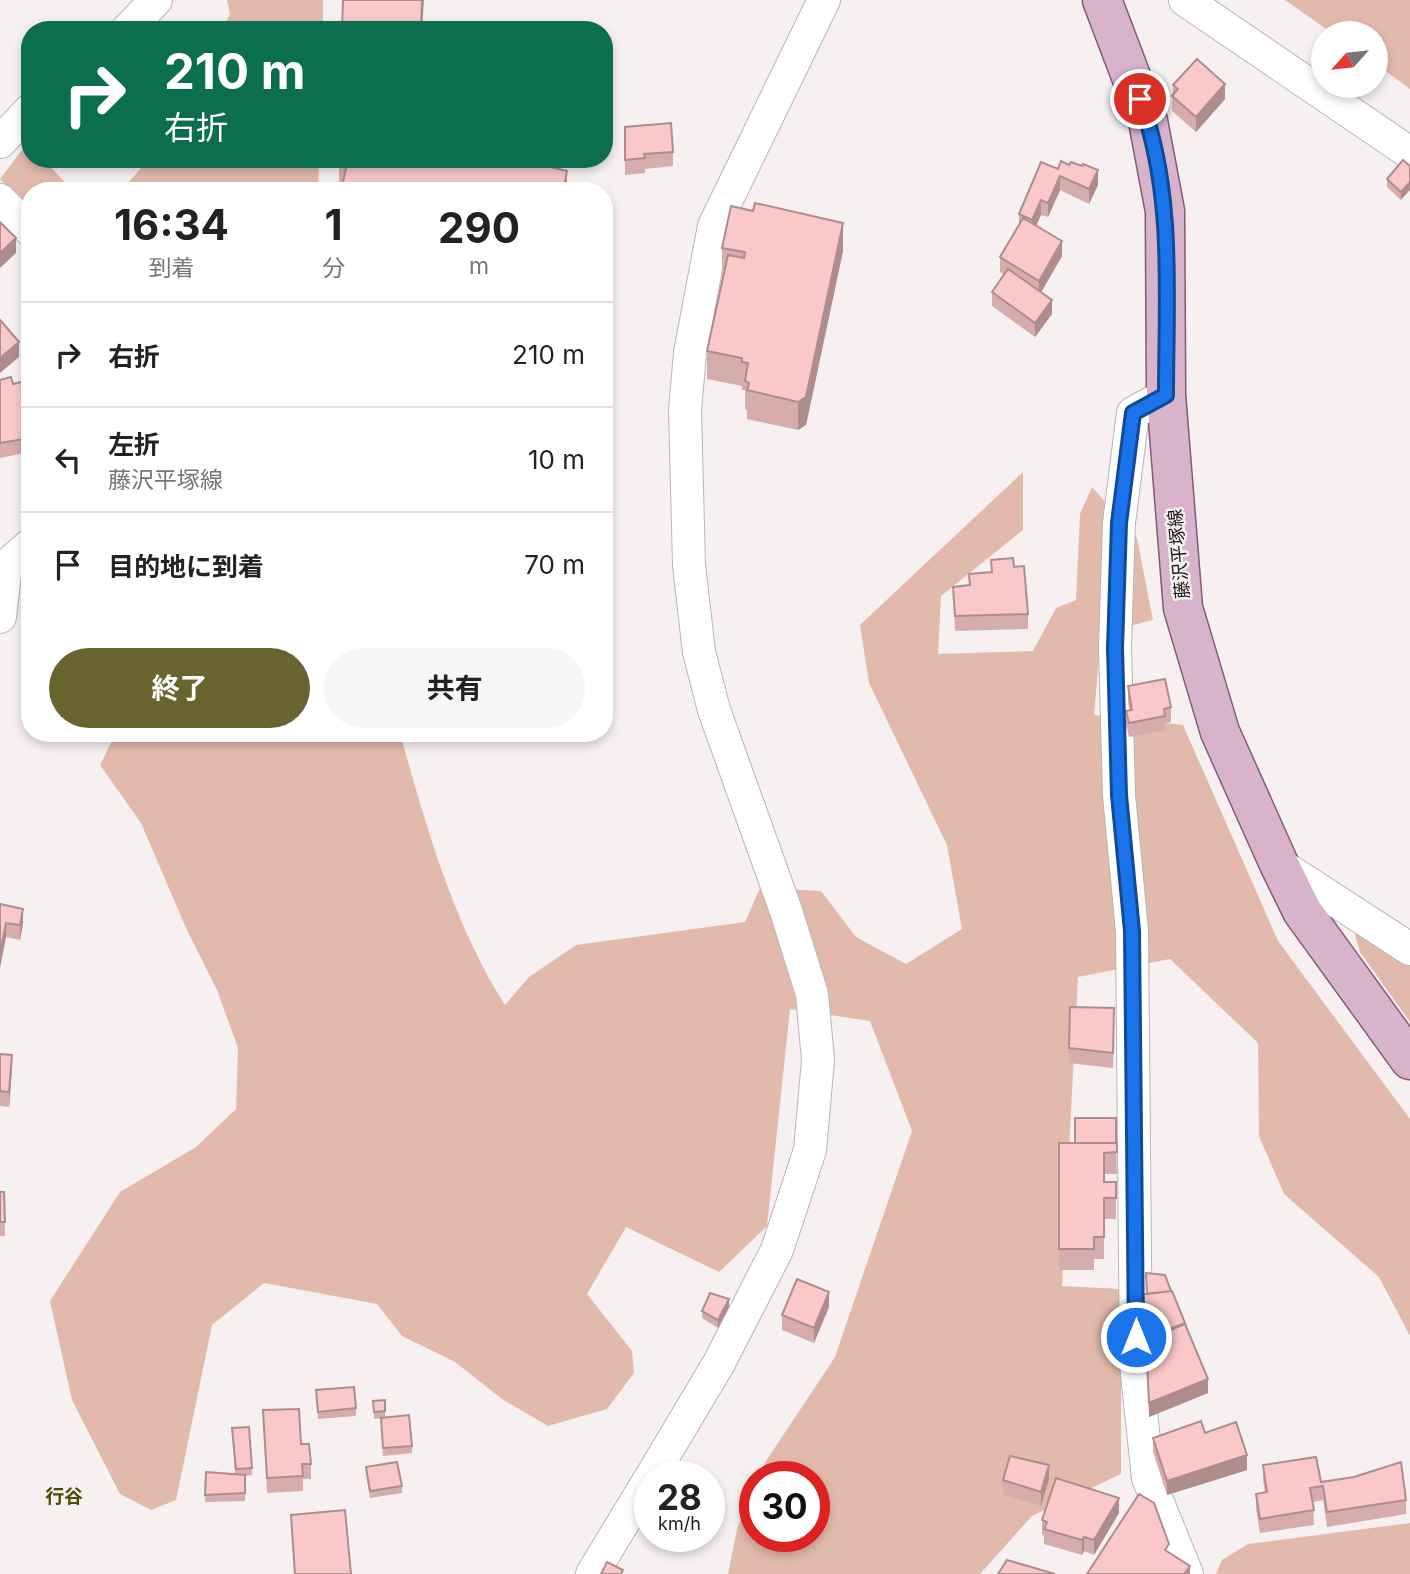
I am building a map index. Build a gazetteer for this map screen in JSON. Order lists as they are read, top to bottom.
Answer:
{
  "streets": {
    "main road": ["藤沢平塚線"]
  },
  "districts": ["行谷"],
  "north": "bottom left",
  "page": {
    "turn": ["210 m", "右折"],
    "eta": [
      "16:34",
      "到着",
      "1",
      "分",
      "290",
      "m"
    ],
    "list": [
      {
        "name": "右折",
        "value": "210 m"
      },
      {
        "name": "左折",
        "note": "藤沢平塚線",
        "value": "10 m"
      },
      {
        "name": "目的地に到着",
        "value": "70 m"
      }
    ],
    "buttons": ["終了", "共有"],
    "speed": "28 km/h",
    "limit": "30"
  }
}
